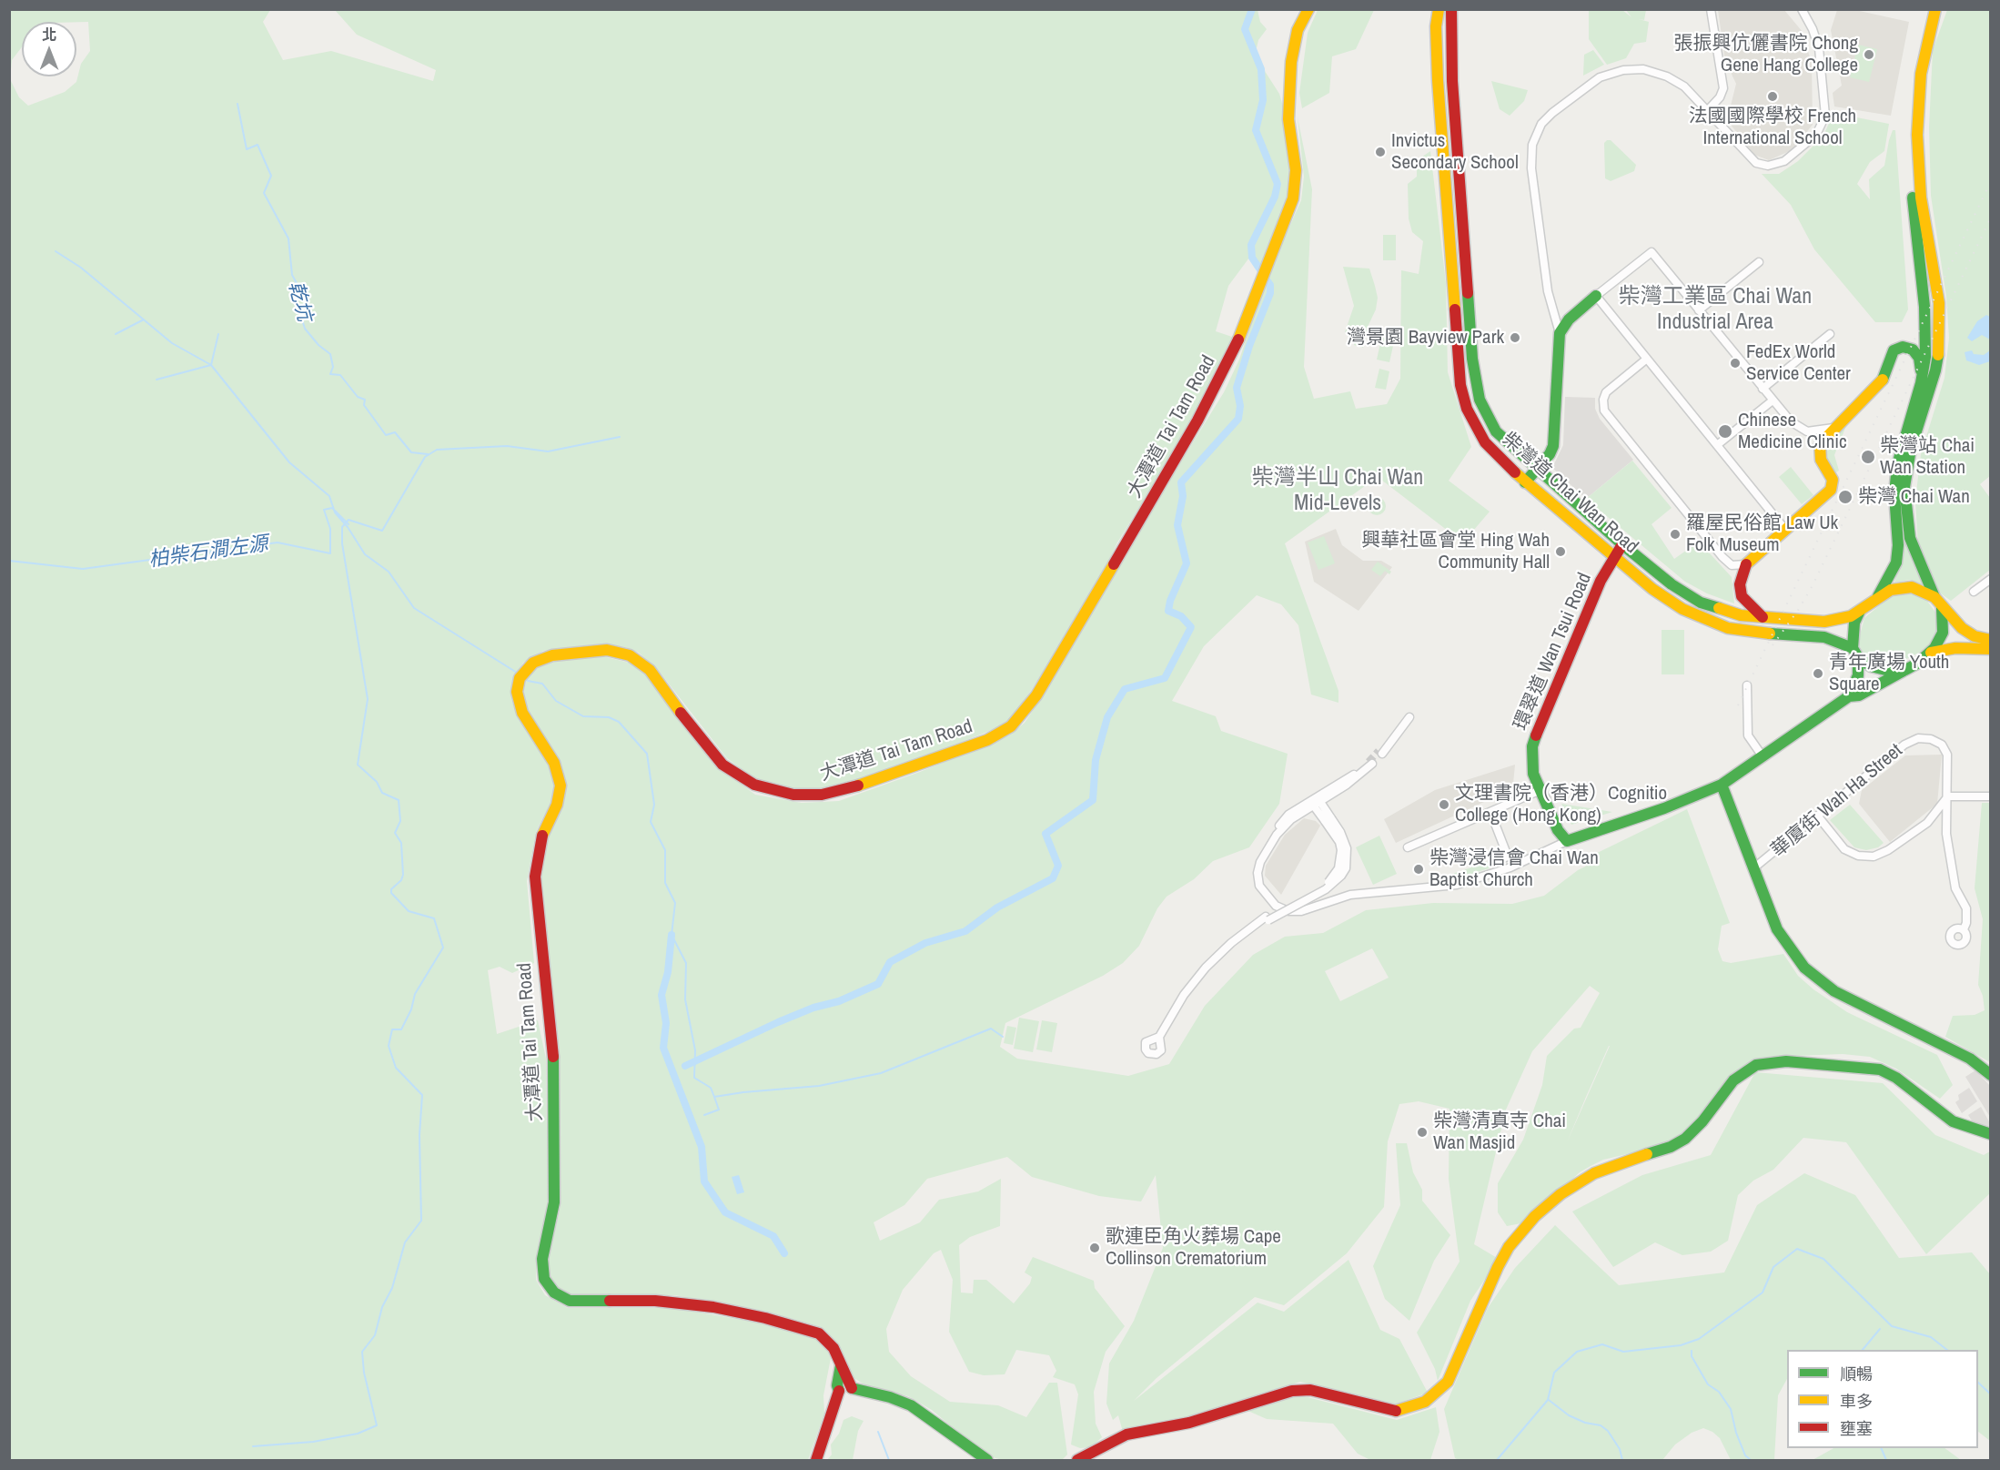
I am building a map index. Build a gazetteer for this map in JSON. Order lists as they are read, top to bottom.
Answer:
{
  "streets": {
    "main road": ["大潭道 Tai Tam Road", "柴灣道 Chai Wan Road", "環翠道 Wan Tsui Road"],
    "street": ["華廈街 Wah Ha Street"]
  },
  "crossings": [
    ["柴灣道 Chai Wan Road", "環翠道 Wan Tsui Road"]
  ],
  "districts": ["柴灣工業區 Chai Wan Industrial Area", "柴灣半山 Chai Wan Mid-Levels"],
  "water": ["乾坑", "柏柴石澗左源"],
  "places": [
    "張振興伉儷書院 Chong Gene Hang College",
    "法國國際學校 French International School",
    "Invictus Secondary School",
    "灣景園 Bayview Park",
    "FedEx World Service Center",
    "Chinese Medicine Clinic",
    "柴灣站 Chai Wan Station",
    "柴灣 Chai Wan",
    "羅屋民俗館 Law Uk Folk Museum",
    "興華社區會堂 Hing Wah Community Hall",
    "青年廣場 Youth Square",
    "文理書院（香港）Cognitio College (Hong Kong)",
    "柴灣浸信會 Chai Wan Baptist Church",
    "柴灣清真寺 Chai Wan Masjid",
    "歌連臣角火葬場 Cape Collinson Crematorium"
  ],
  "legend": ["順暢", "車多", "壅塞"],
  "north": "top"
}
